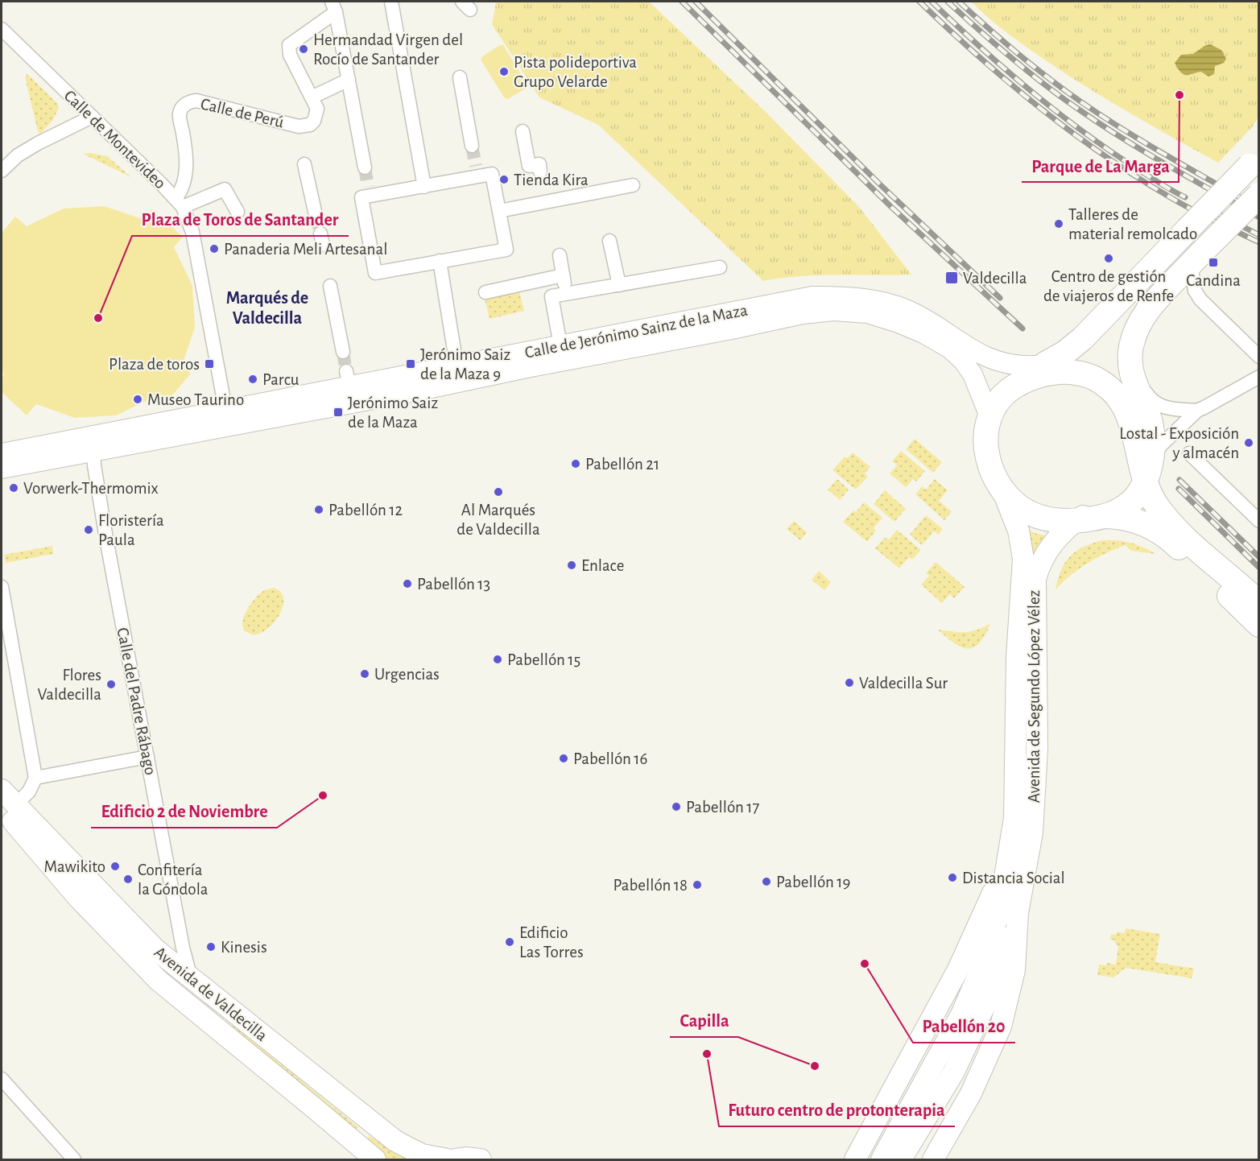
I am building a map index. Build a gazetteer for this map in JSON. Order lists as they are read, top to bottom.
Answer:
{
  "streets": {
    "main road": ["Calle de Jerónimo Sainz de la Maza", "Avenida de Segundo López Vélez", "Avenida de Valdecilla"],
    "street": ["Calle de Perú", "Calle de Montevideo", "Calle del Padre Rábago"]
  },
  "crossings": [
    ["Calle de Perú", "Calle de Montevideo"],
    ["Calle de Montevideo", "Calle de Jerónimo Sainz de la Maza"],
    ["Calle de Jerónimo Sainz de la Maza", "Avenida de Segundo López Vélez"],
    ["Calle de Jerónimo Sainz de la Maza", "Calle del Padre Rábago"],
    ["Calle del Padre Rábago", "Avenida de Valdecilla"]
  ],
  "districts": ["Marqués de Valdecilla"],
  "places": {
    "other": [
      "Hermandad Virgen del Rocío de Santander",
      "Pista polideportiva Grupo Velarde",
      "Parque de La Marga",
      "Tienda Kira",
      "Talleres de material remolcado",
      "Panaderia Meli Artesanal",
      "Centro de gestión de viajeros de Renfe",
      "Plaza de Toros de Santander",
      "Parcu",
      "Museo Taurino",
      "Lostal - Exposición y almacén",
      "Pabellón 21",
      "Vorwerk-Thermomix",
      "Al Marqués de Valdecilla",
      "Pabellón 12",
      "Floristería Paula",
      "Enlace",
      "Pabellón 13",
      "Pabellón 15",
      "Urgencias",
      "Valdecilla Sur",
      "Flores Valdecilla",
      "Pabellón 16",
      "Edificio 2 de Noviembre",
      "Pabellón 17",
      "Mawikito",
      "Distancia Social",
      "Confitería la Góndola",
      "Pabellón 19",
      "Pabellón 18",
      "Edificio Las Torres",
      "Kinesis",
      "Pabellón 20",
      "Futuro centro de protonterapia",
      "Capilla"
    ],
    "transit": [
      "Candina",
      "Valdecilla",
      "Plaza de toros",
      "Jerónimo Saiz de la Maza 9",
      "Jerónimo Saiz de la Maza"
    ]
  }
}
